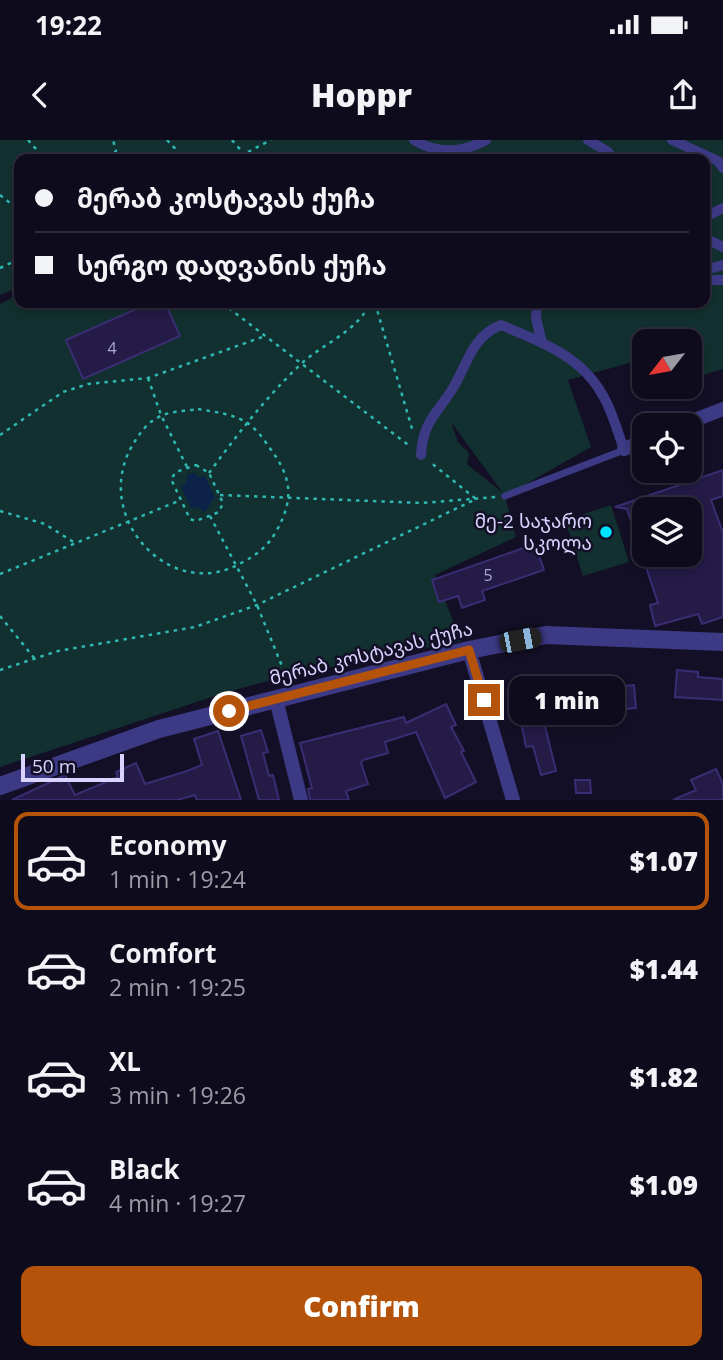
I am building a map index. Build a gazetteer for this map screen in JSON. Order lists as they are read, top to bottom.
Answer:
{
  "streets": {
    "street": ["მერაბ კოსტავას ქუჩა"]
  },
  "places": ["მე-2 საჯარო სკოლა"],
  "house_numbers": ["4", "5"],
  "scale_bar": "50 m",
  "north": "bottom left",
  "page": {
    "status": "19:22",
    "header": "Hoppr",
    "banner": ["მერაბ კოსტავას ქუჩა", "სერგო დადვანის ქუჩა"],
    "bubble": "1 min",
    "scale": "50 m",
    "list": [
      {
        "name": "Economy",
        "note": "1 min · 19:24",
        "value": "$1.07"
      },
      {
        "name": "Comfort",
        "note": "2 min · 19:25",
        "value": "$1.44"
      },
      {
        "name": "XL",
        "note": "3 min · 19:26",
        "value": "$1.82"
      },
      {
        "name": "Black",
        "note": "4 min · 19:27",
        "value": "$1.09"
      }
    ],
    "buttons": "Confirm"
  }
}
